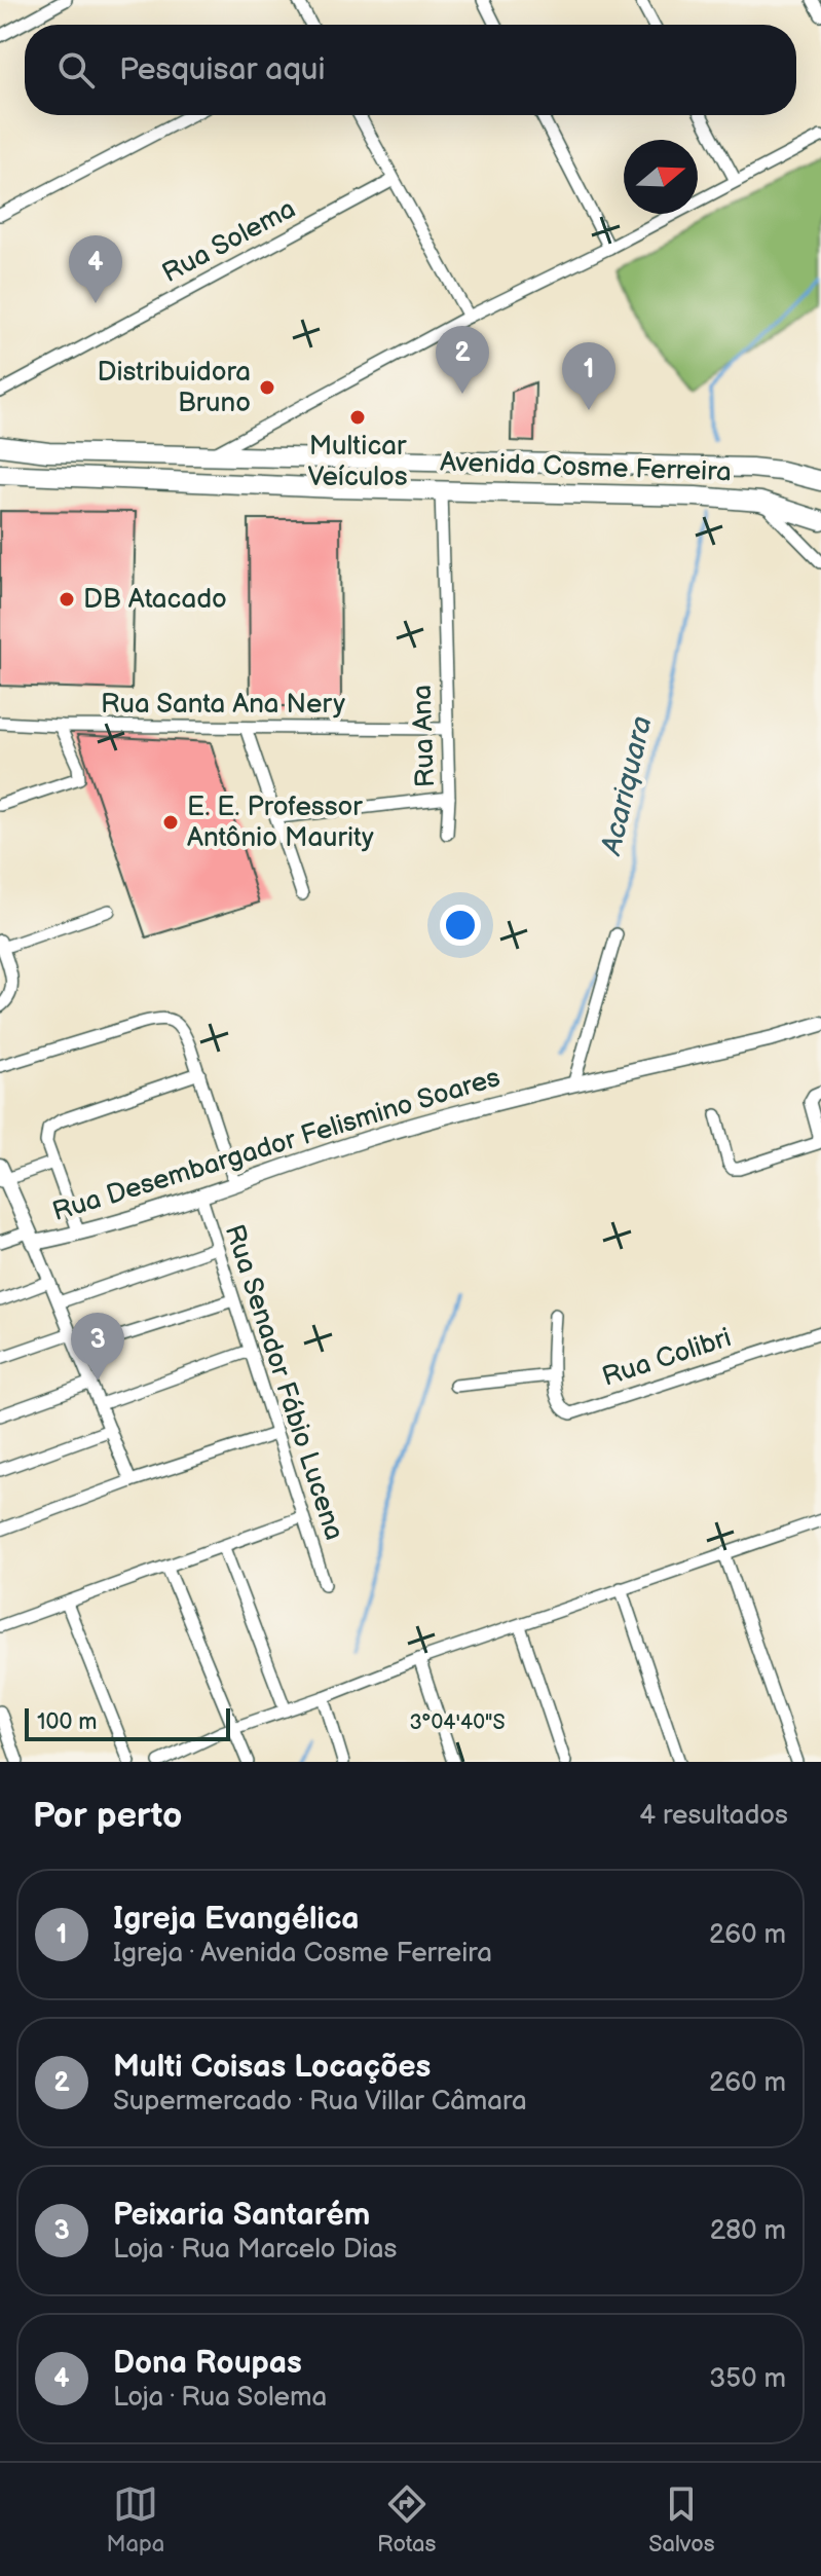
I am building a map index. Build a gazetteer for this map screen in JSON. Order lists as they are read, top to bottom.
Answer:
{
  "streets": {
    "main road": ["Avenida Cosme Ferreira"],
    "street": [
      "Rua Solema",
      "Rua Santa Ana Nery",
      "Rua Ana",
      "Rua Desembargador Felismino Soares",
      "Rua Colibri",
      "Rua Senador Fábio Lucena"
    ]
  },
  "crossings": [
    ["Avenida Cosme Ferreira", "Rua Ana"],
    ["Rua Santa Ana Nery", "Rua Ana"],
    ["Rua Desembargador Felismino Soares", "Rua Senador Fábio Lucena"]
  ],
  "water": ["Acariquara"],
  "places": [
    "Distribuidora Bruno",
    "Multicar Veículos",
    "DB Atacado",
    "E. E. Professor Antônio Maurity"
  ],
  "scale_bar": "100 m",
  "north": "right",
  "page": {
    "search": "Pesquisar aqui",
    "pins": [
      "4",
      "2",
      "1",
      "3"
    ],
    "scale": "100 m",
    "heading": ["Por perto", "4 resultados"],
    "list": [
      {
        "mark": "1",
        "name": "Igreja Evangélica",
        "note": "Igreja · Avenida Cosme Ferreira",
        "value": "260 m"
      },
      {
        "mark": "2",
        "name": "Multi Coisas Locações",
        "note": "Supermercado · Rua Villar Câmara",
        "value": "260 m"
      },
      {
        "mark": "3",
        "name": "Peixaria Santarém",
        "note": "Loja · Rua Marcelo Dias",
        "value": "280 m"
      },
      {
        "mark": "4",
        "name": "Dona Roupas",
        "note": "Loja · Rua Solema",
        "value": "350 m"
      }
    ],
    "nav": ["Mapa", "Rotas", "Salvos"]
  },
  "coordinates": ["3°04'40\"S"]
}
